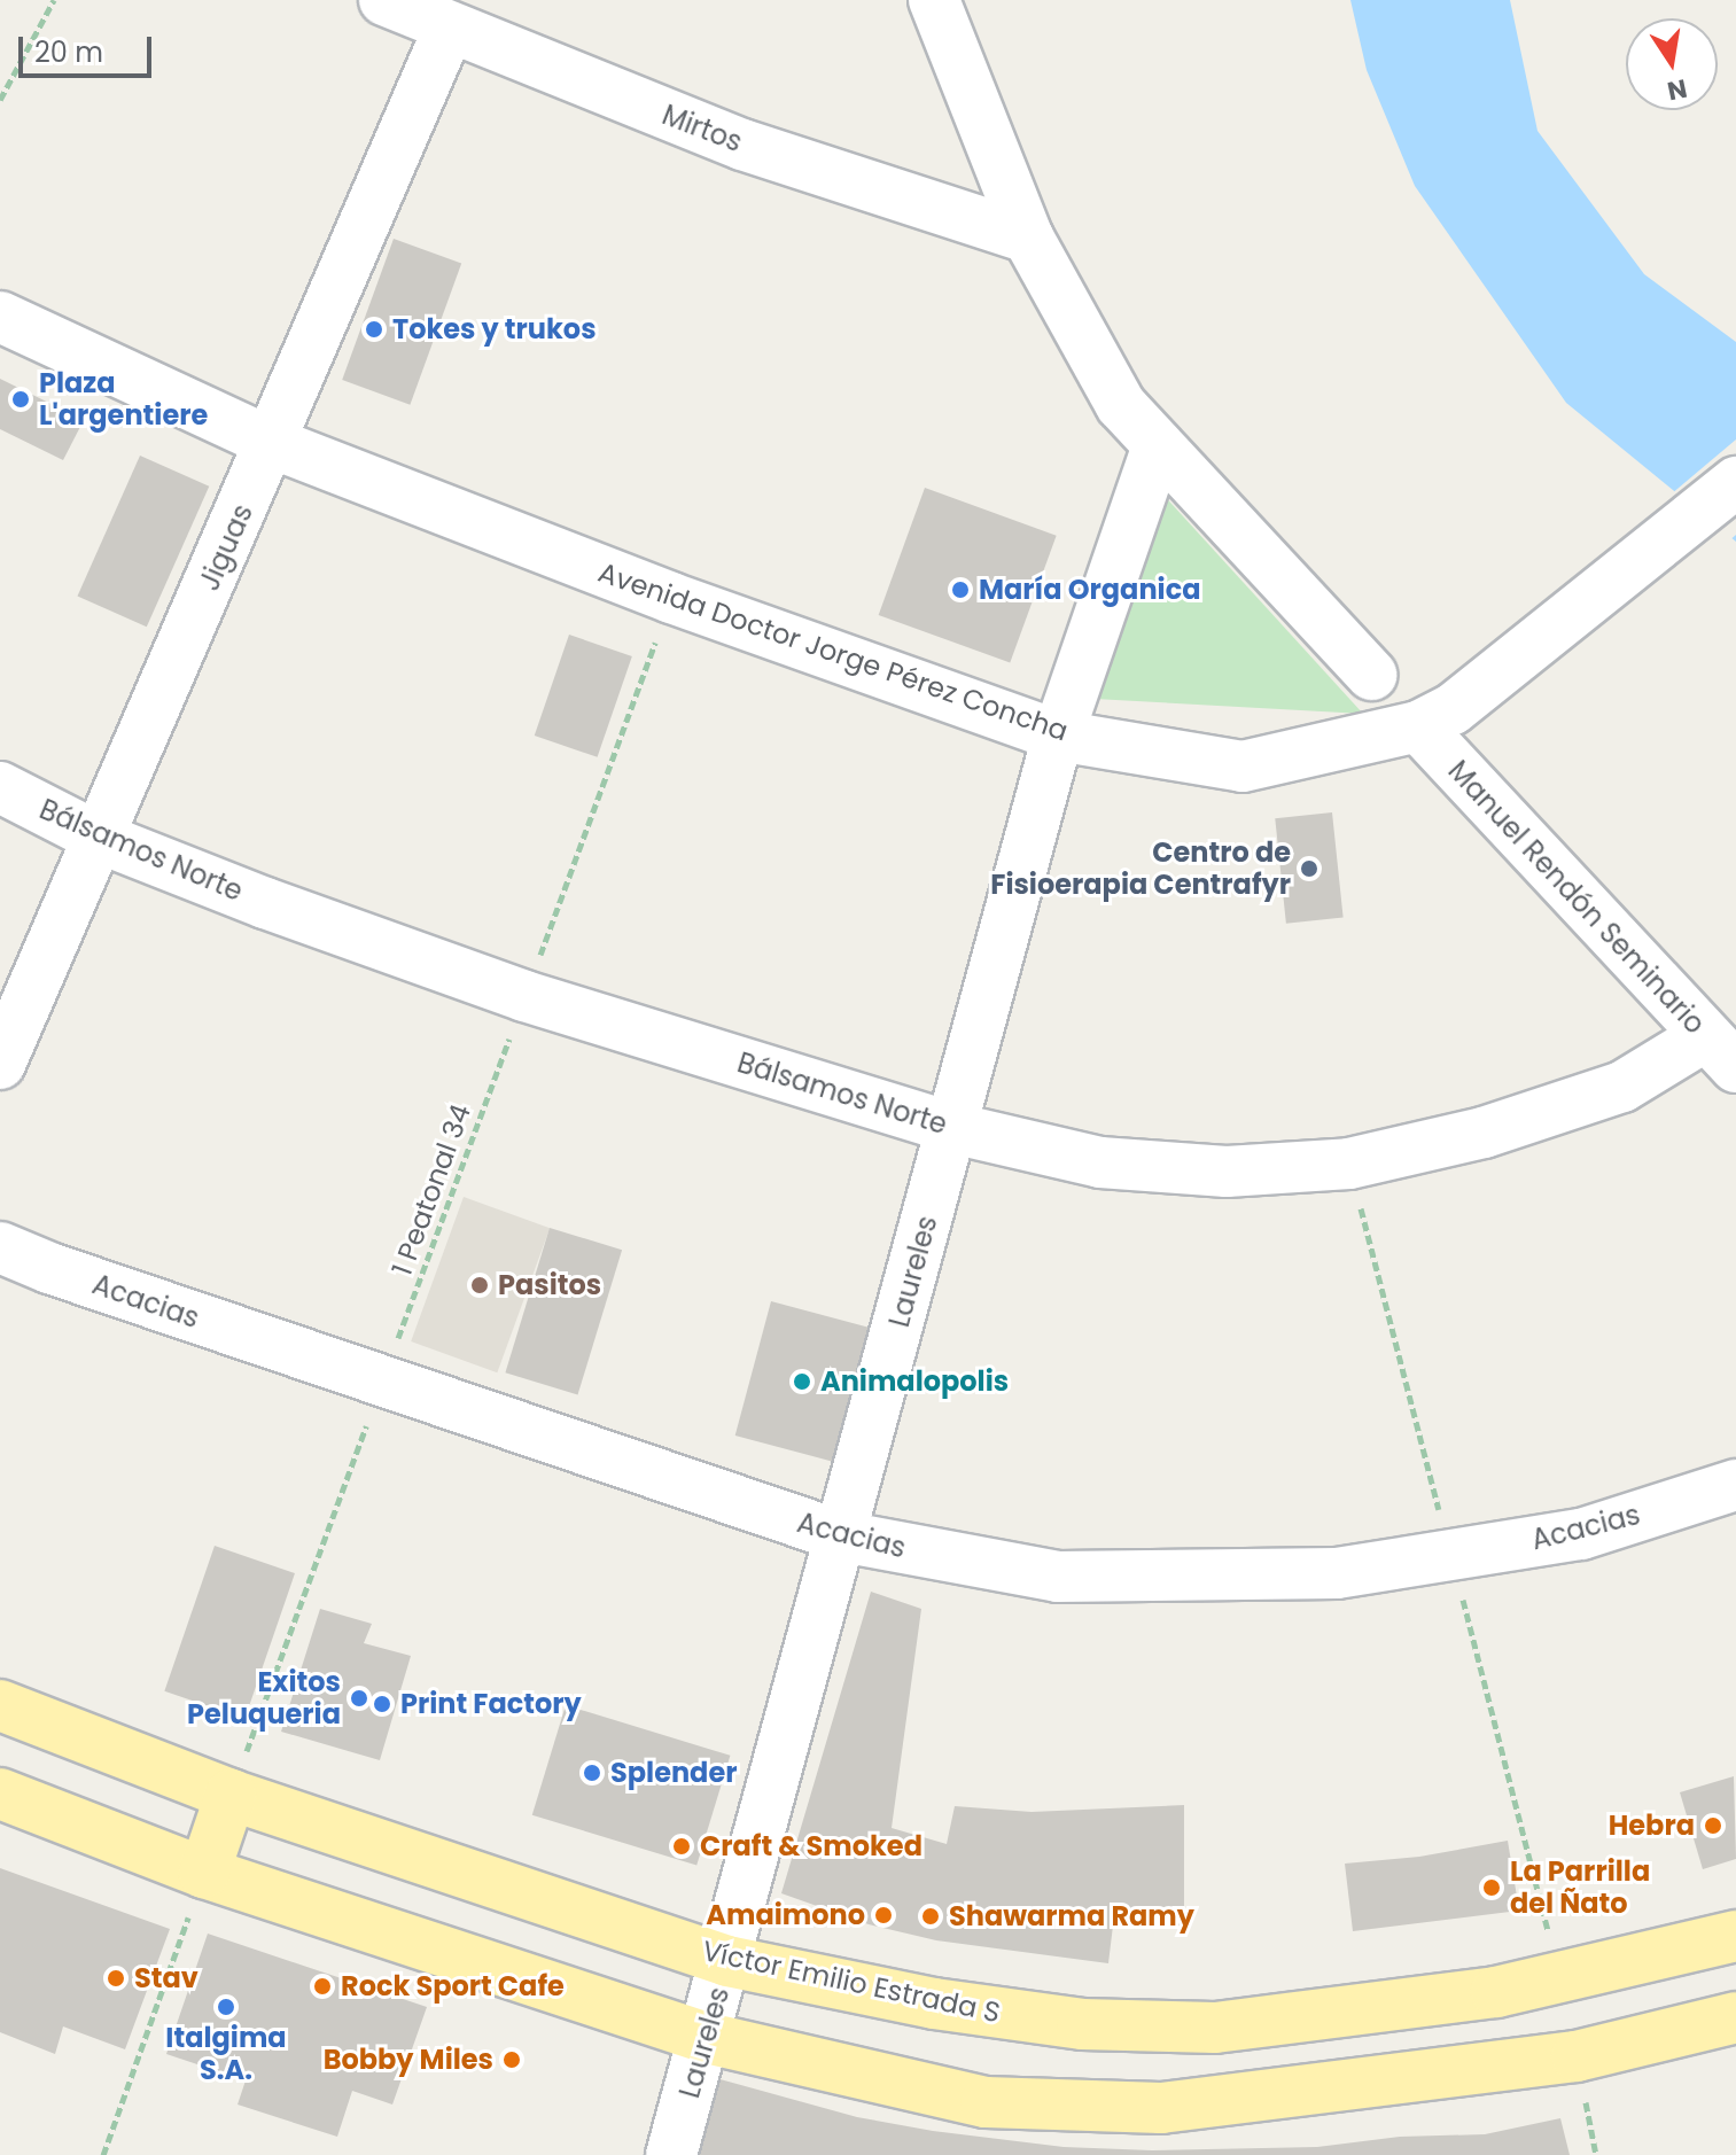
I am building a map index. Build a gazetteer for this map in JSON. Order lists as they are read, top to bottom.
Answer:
{
  "streets": {
    "main road": ["Víctor Emilio Estrada S"],
    "street": [
      "Mirtos",
      "Jiguas",
      "Avenida Doctor Jorge Pérez Concha",
      "Bálsamos Norte",
      "Manuel Rendón Seminario",
      "Laureles",
      "Acacias"
    ],
    "path": ["1 Peatonal 34"]
  },
  "crossings": [
    ["Mirtos", "Jiguas"],
    ["Jiguas", "Avenida Doctor Jorge Pérez Concha"],
    ["Jiguas", "Bálsamos Norte"],
    ["Avenida Doctor Jorge Pérez Concha", "Manuel Rendón Seminario"],
    ["Avenida Doctor Jorge Pérez Concha", "1 Peatonal 34"],
    ["Avenida Doctor Jorge Pérez Concha", "Laureles"],
    ["Bálsamos Norte", "Manuel Rendón Seminario"],
    ["Bálsamos Norte", "1 Peatonal 34"],
    ["Bálsamos Norte", "Laureles"],
    ["1 Peatonal 34", "Acacias"],
    ["1 Peatonal 34", "Víctor Emilio Estrada S"],
    ["Laureles", "Acacias"],
    ["Laureles", "Víctor Emilio Estrada S"]
  ],
  "places": [
    "Tokes y trukos",
    "Plaza L'argentiere",
    "María Organica",
    "Centro de Fisioerapia Centrafyr",
    "Pasitos",
    "Animalopolis",
    "Exitos Peluqueria",
    "Print Factory",
    "Splender",
    "Hebra",
    "Craft & Smoked",
    "La Parrilla del Ñato",
    "Amaimono",
    "Shawarma Ramy",
    "Stav",
    "Rock Sport Cafe",
    "Italgima S.A.",
    "Bobby Miles"
  ],
  "scale_bar": "20 m",
  "north": "bottom"
}
